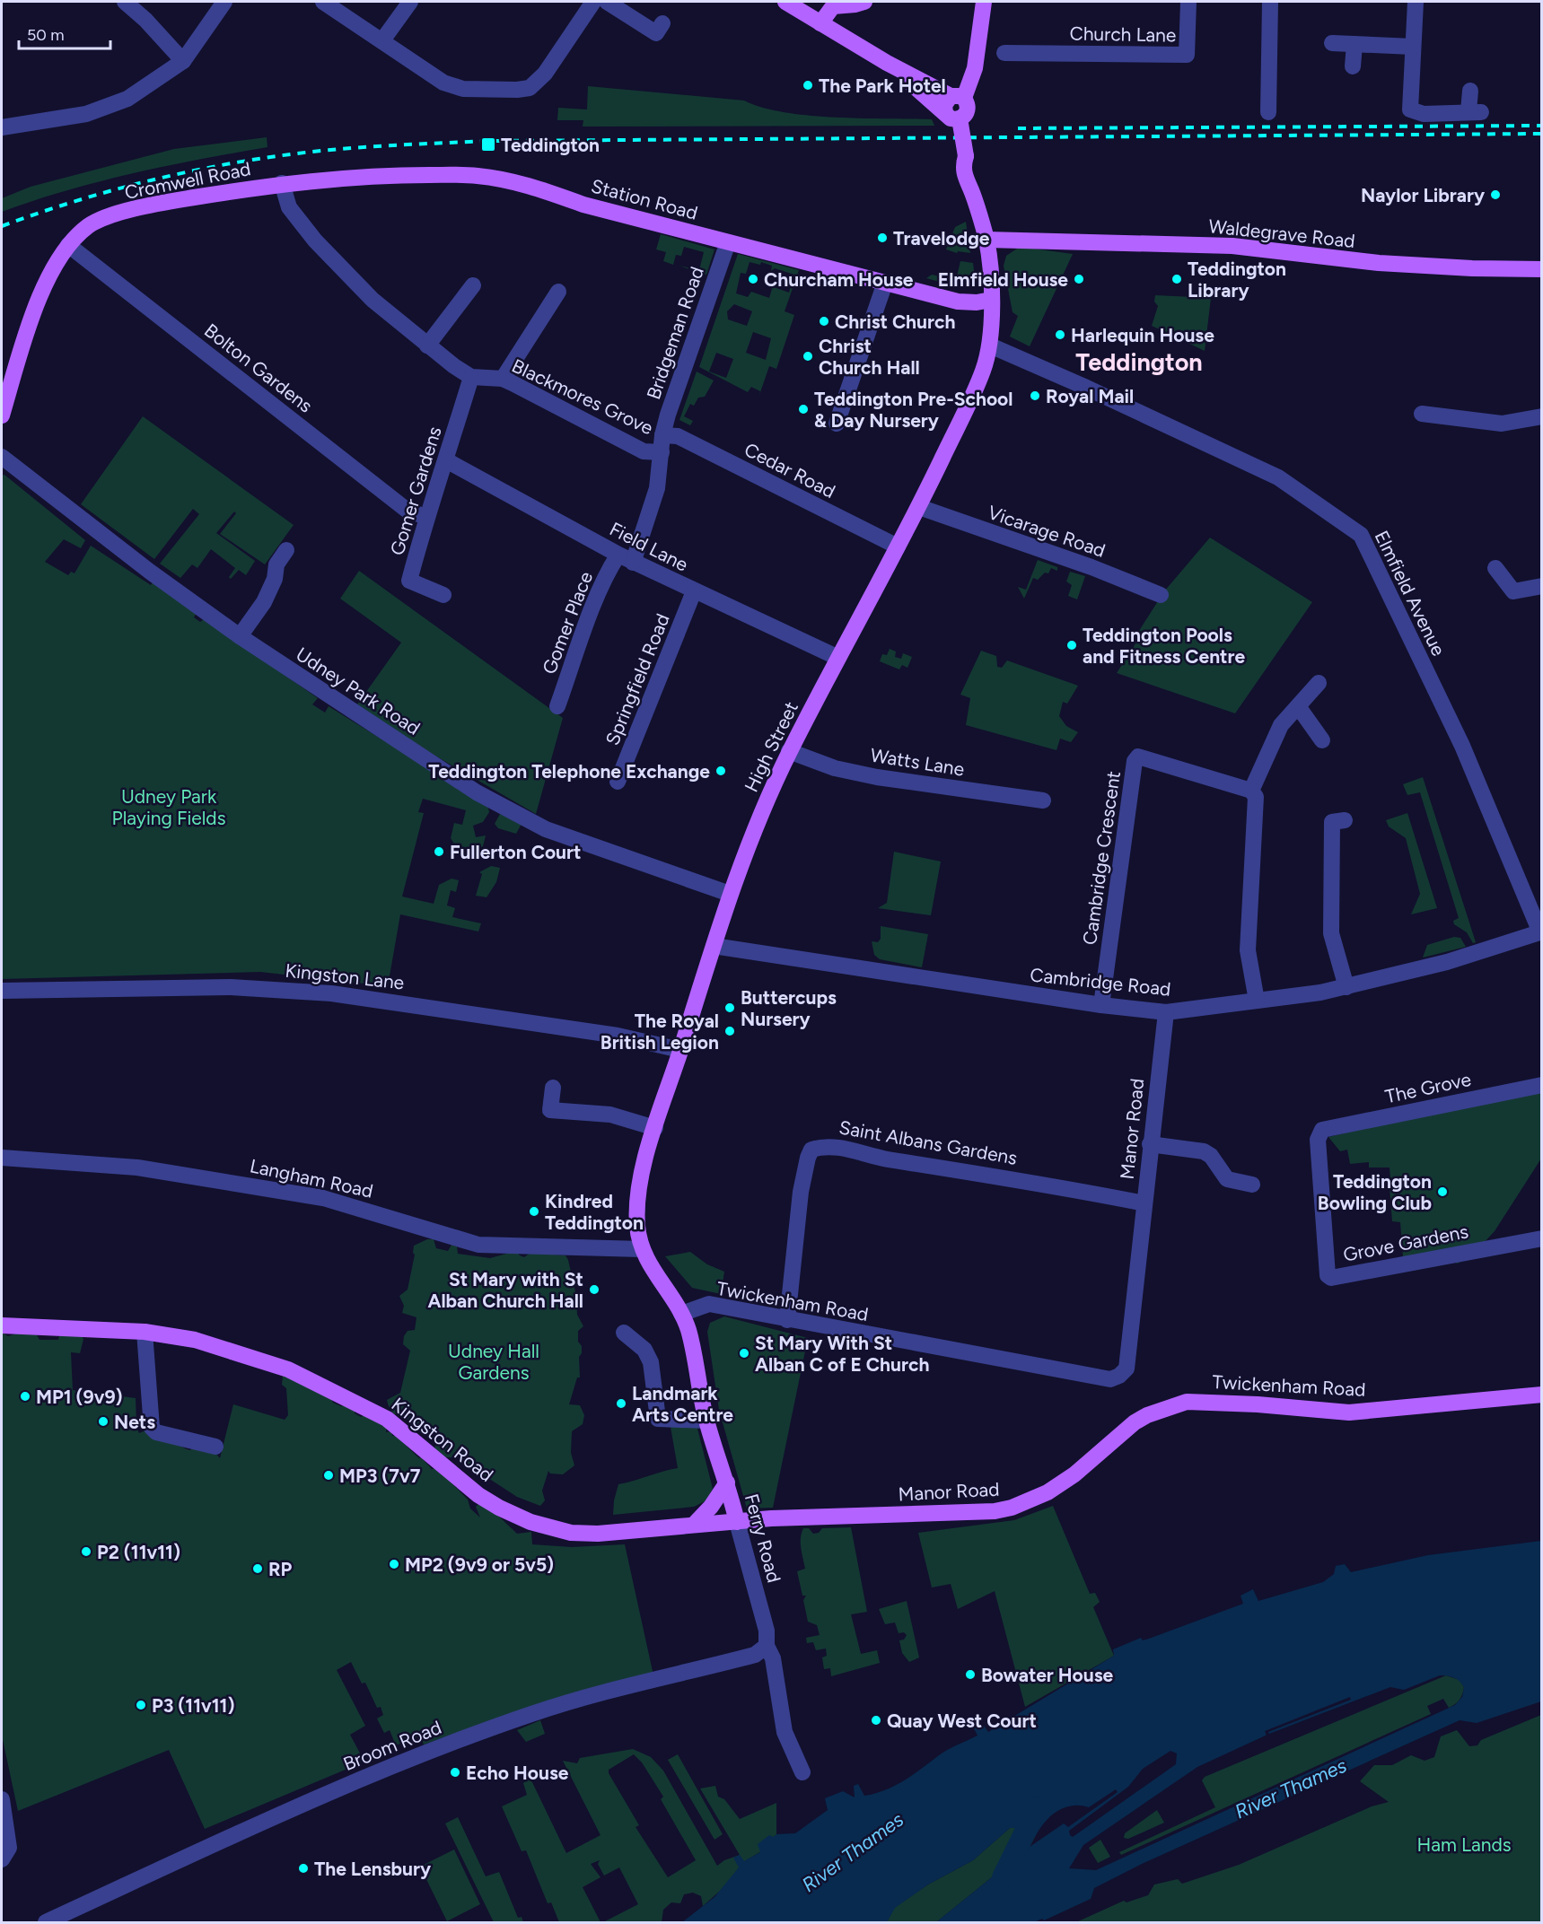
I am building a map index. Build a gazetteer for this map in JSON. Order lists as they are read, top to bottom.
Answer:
{
  "streets": {
    "main road": [
      "Cromwell Road",
      "Station Road",
      "Waldegrave Road",
      "High Street",
      "Manor Road",
      "Twickenham Road",
      "Kingston Road",
      "Ferry Road"
    ],
    "street": [
      "Church Lane",
      "Bridgeman Road",
      "Bolton Gardens",
      "Blackmores Grove",
      "Cedar Road",
      "Gomer Gardens",
      "Vicarage Road",
      "Field Lane",
      "Elmfield Avenue",
      "Gomer Place",
      "Springfield Road",
      "Udney Park Road",
      "Watts Lane",
      "Cambridge Crescent",
      "Kingston Lane",
      "Cambridge Road",
      "The Grove",
      "Saint Albans Gardens",
      "Langham Road",
      "Grove Gardens",
      "Broom Road"
    ]
  },
  "crossings": [
    ["Cromwell Road", "Station Road"],
    ["Cromwell Road", "Bolton Gardens"],
    ["Station Road", "Bridgeman Road"],
    ["Station Road", "High Street"],
    ["Waldegrave Road", "High Street"],
    ["Bridgeman Road", "Blackmores Grove"],
    ["Bridgeman Road", "Cedar Road"],
    ["Bridgeman Road", "Field Lane"],
    ["Bridgeman Road", "Gomer Place"],
    ["Bolton Gardens", "Gomer Gardens"],
    ["Blackmores Grove", "Gomer Gardens"],
    ["Cedar Road", "High Street"],
    ["Gomer Gardens", "Field Lane"],
    ["Vicarage Road", "High Street"],
    ["Field Lane", "Gomer Place"],
    ["Field Lane", "Springfield Road"],
    ["Field Lane", "High Street"],
    ["Elmfield Avenue", "High Street"],
    ["Elmfield Avenue", "Cambridge Road"],
    ["Udney Park Road", "High Street"],
    ["High Street", "Watts Lane"],
    ["High Street", "Kingston Lane"],
    ["High Street", "Cambridge Road"],
    ["High Street", "Langham Road"],
    ["High Street", "Twickenham Road"],
    ["High Street", "Ferry Road"],
    ["Cambridge Crescent", "Cambridge Road"],
    ["Cambridge Road", "Manor Road"],
    ["The Grove", "Grove Gardens"],
    ["Manor Road", "Saint Albans Gardens"],
    ["Manor Road", "Twickenham Road"],
    ["Manor Road", "Kingston Road"],
    ["Manor Road", "Ferry Road"],
    ["Saint Albans Gardens", "Twickenham Road"],
    ["Twickenham Road", "Ferry Road"],
    ["Kingston Road", "Ferry Road"],
    ["Ferry Road", "Broom Road"]
  ],
  "districts": ["Teddington"],
  "water": ["River Thames"],
  "parks": ["Udney Park Playing Fields", "Udney Hall Gardens", "Ham Lands"],
  "places": {
    "other": [
      "The Park Hotel",
      "Naylor Library",
      "Travelodge",
      "Churcham House",
      "Elmfield House",
      "Teddington Library",
      "Christ Church",
      "Harlequin House",
      "Christ Church Hall",
      "Royal Mail",
      "Teddington Pre-School & Day Nursery",
      "Teddington Pools and Fitness Centre",
      "Teddington Telephone Exchange",
      "Fullerton Court",
      "Buttercups Nursery",
      "The Royal British Legion",
      "Teddington Bowling Club",
      "Kindred Teddington",
      "St Mary with St Alban Church Hall",
      "St Mary With St Alban C of E Church",
      "MP1 (9v9)",
      "Landmark Arts Centre",
      "Nets",
      "MP3 (7v7",
      "P2 (11v11)",
      "MP2 (9v9 or 5v5)",
      "RP",
      "Bowater House",
      "P3 (11v11)",
      "Quay West Court",
      "Echo House",
      "The Lensbury"
    ],
    "transit": ["Teddington"]
  },
  "scale_bar": "50 m"
}
